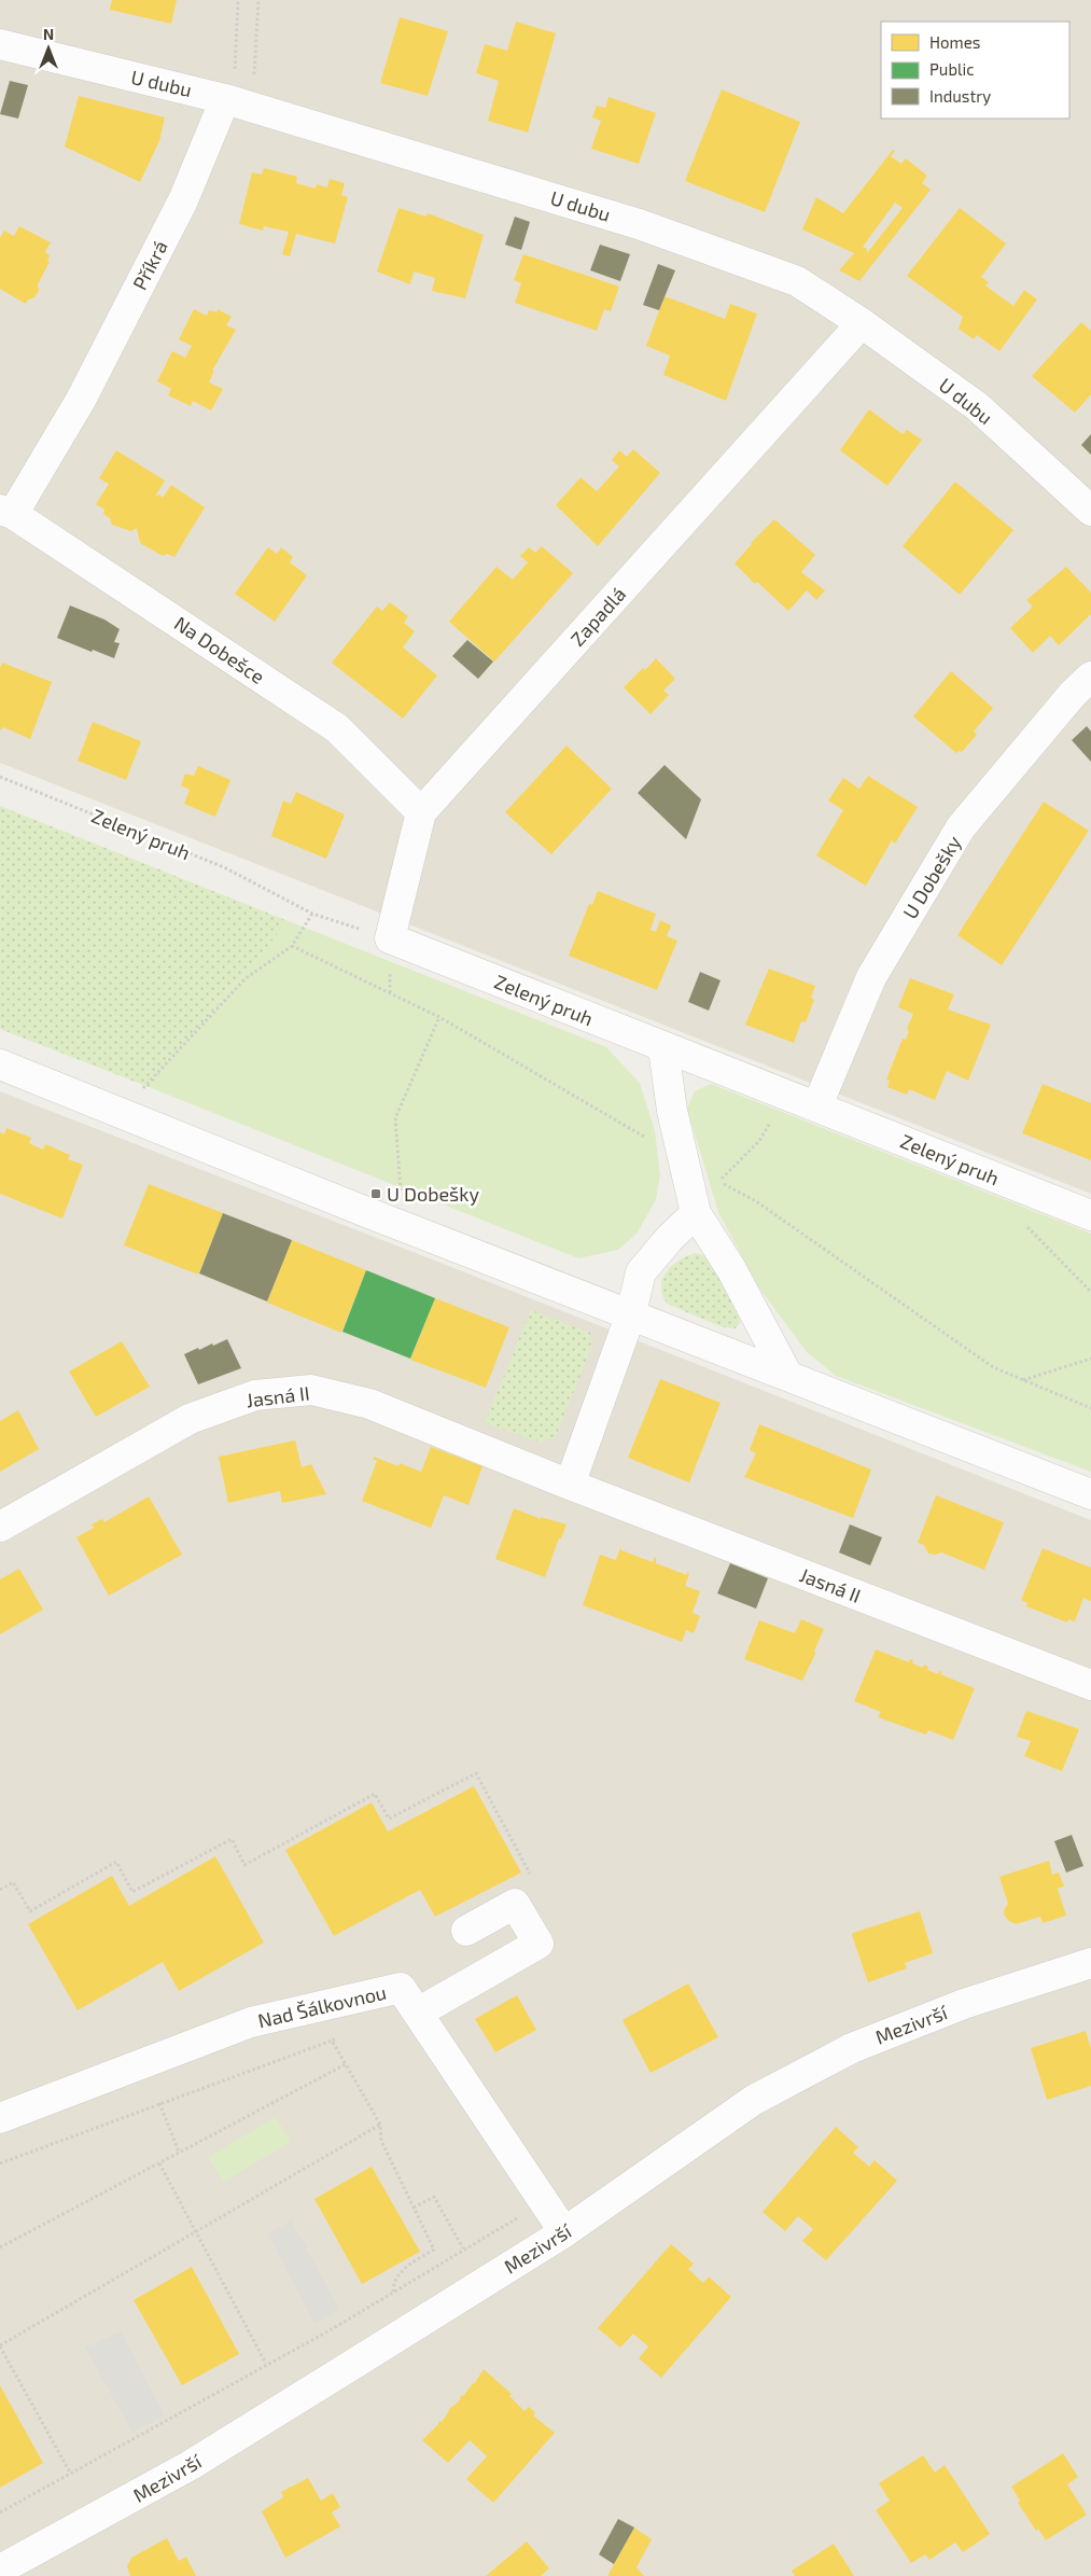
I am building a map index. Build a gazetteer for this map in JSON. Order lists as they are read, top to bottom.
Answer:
{
  "streets": {
    "street": [
      "U dubu",
      "Příkrá",
      "Zapadlá",
      "Na Dobešce",
      "Zelený pruh",
      "U Dobešky",
      "Jasná II",
      "Nad Šálkovnou",
      "Mezivrší"
    ]
  },
  "crossings": [
    ["U dubu", "Příkrá"],
    ["U dubu", "Zapadlá"],
    ["Příkrá", "Na Dobešce"],
    ["Zapadlá", "Na Dobešce"],
    ["Zapadlá", "Zelený pruh"],
    ["Zelený pruh", "U Dobešky"],
    ["Nad Šálkovnou", "Mezivrší"]
  ],
  "places": {
    "transit": ["U Dobešky"]
  },
  "legend": ["Homes", "Public", "Industry"],
  "north": "top"
}
